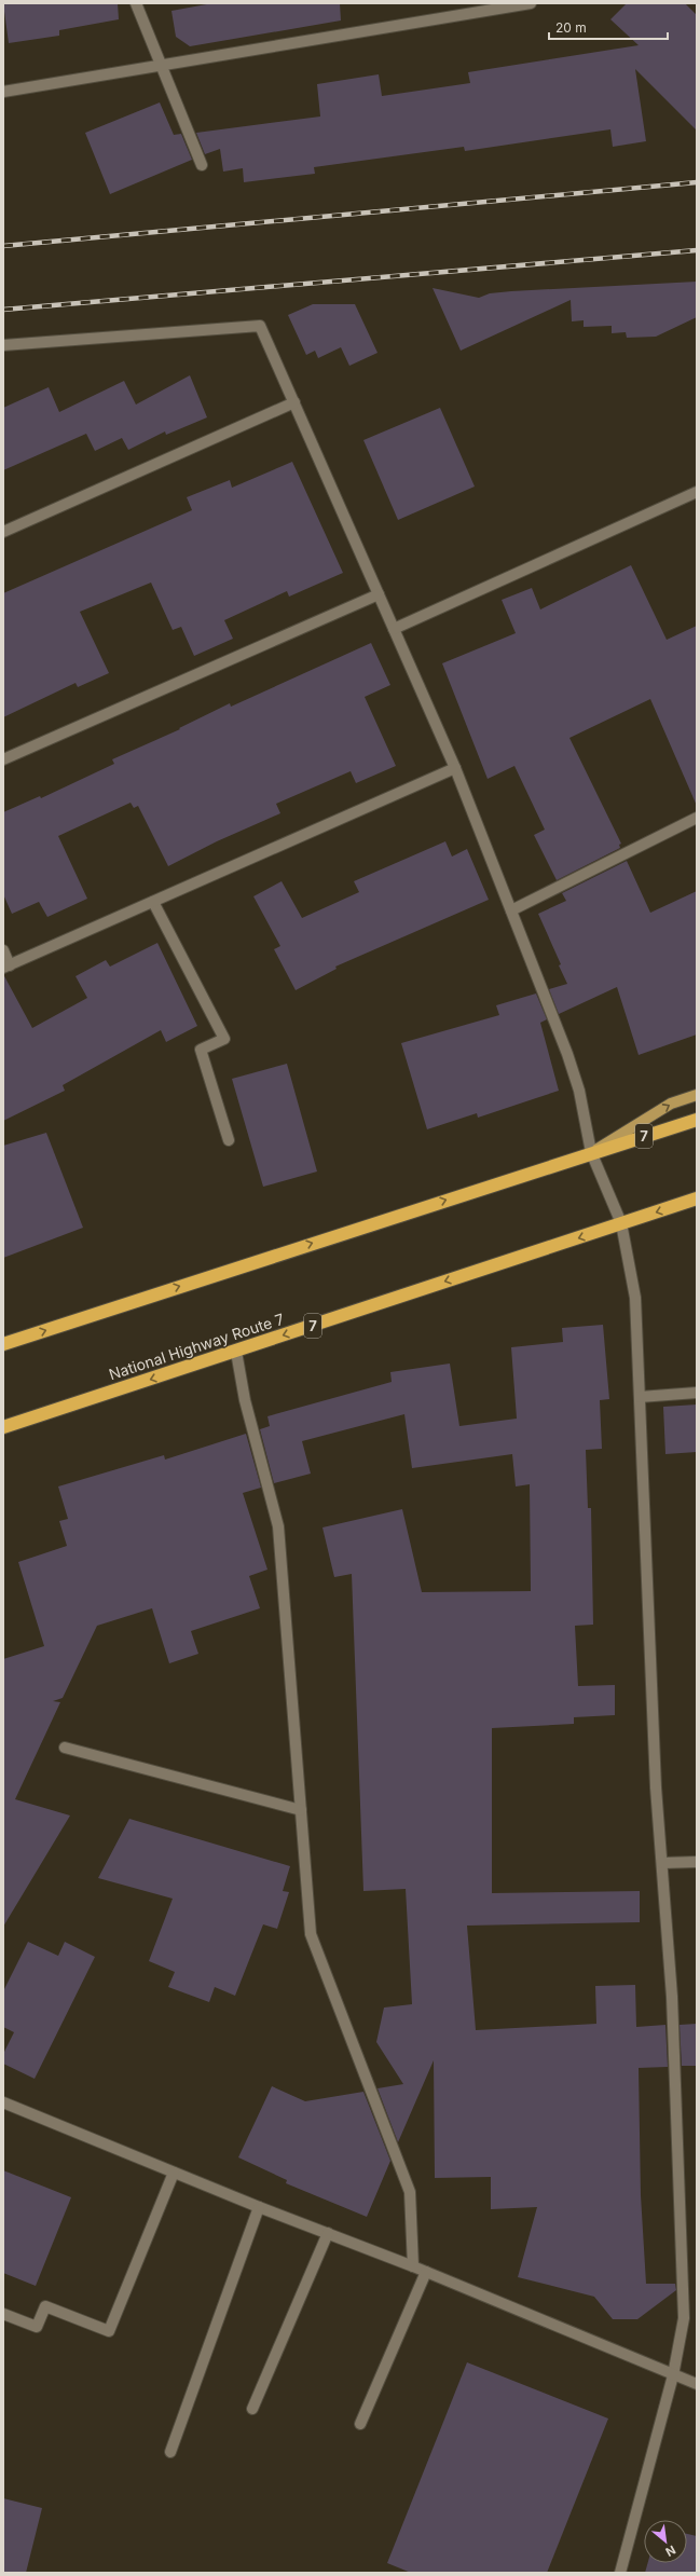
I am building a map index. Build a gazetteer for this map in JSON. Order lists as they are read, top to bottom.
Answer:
{
  "streets": {
    "highway": ["7", "National Highway Route 7"]
  },
  "crossings": [
    ["7", "National Highway Route 7"]
  ],
  "scale_bar": "20 m",
  "north": "bottom right"
}
